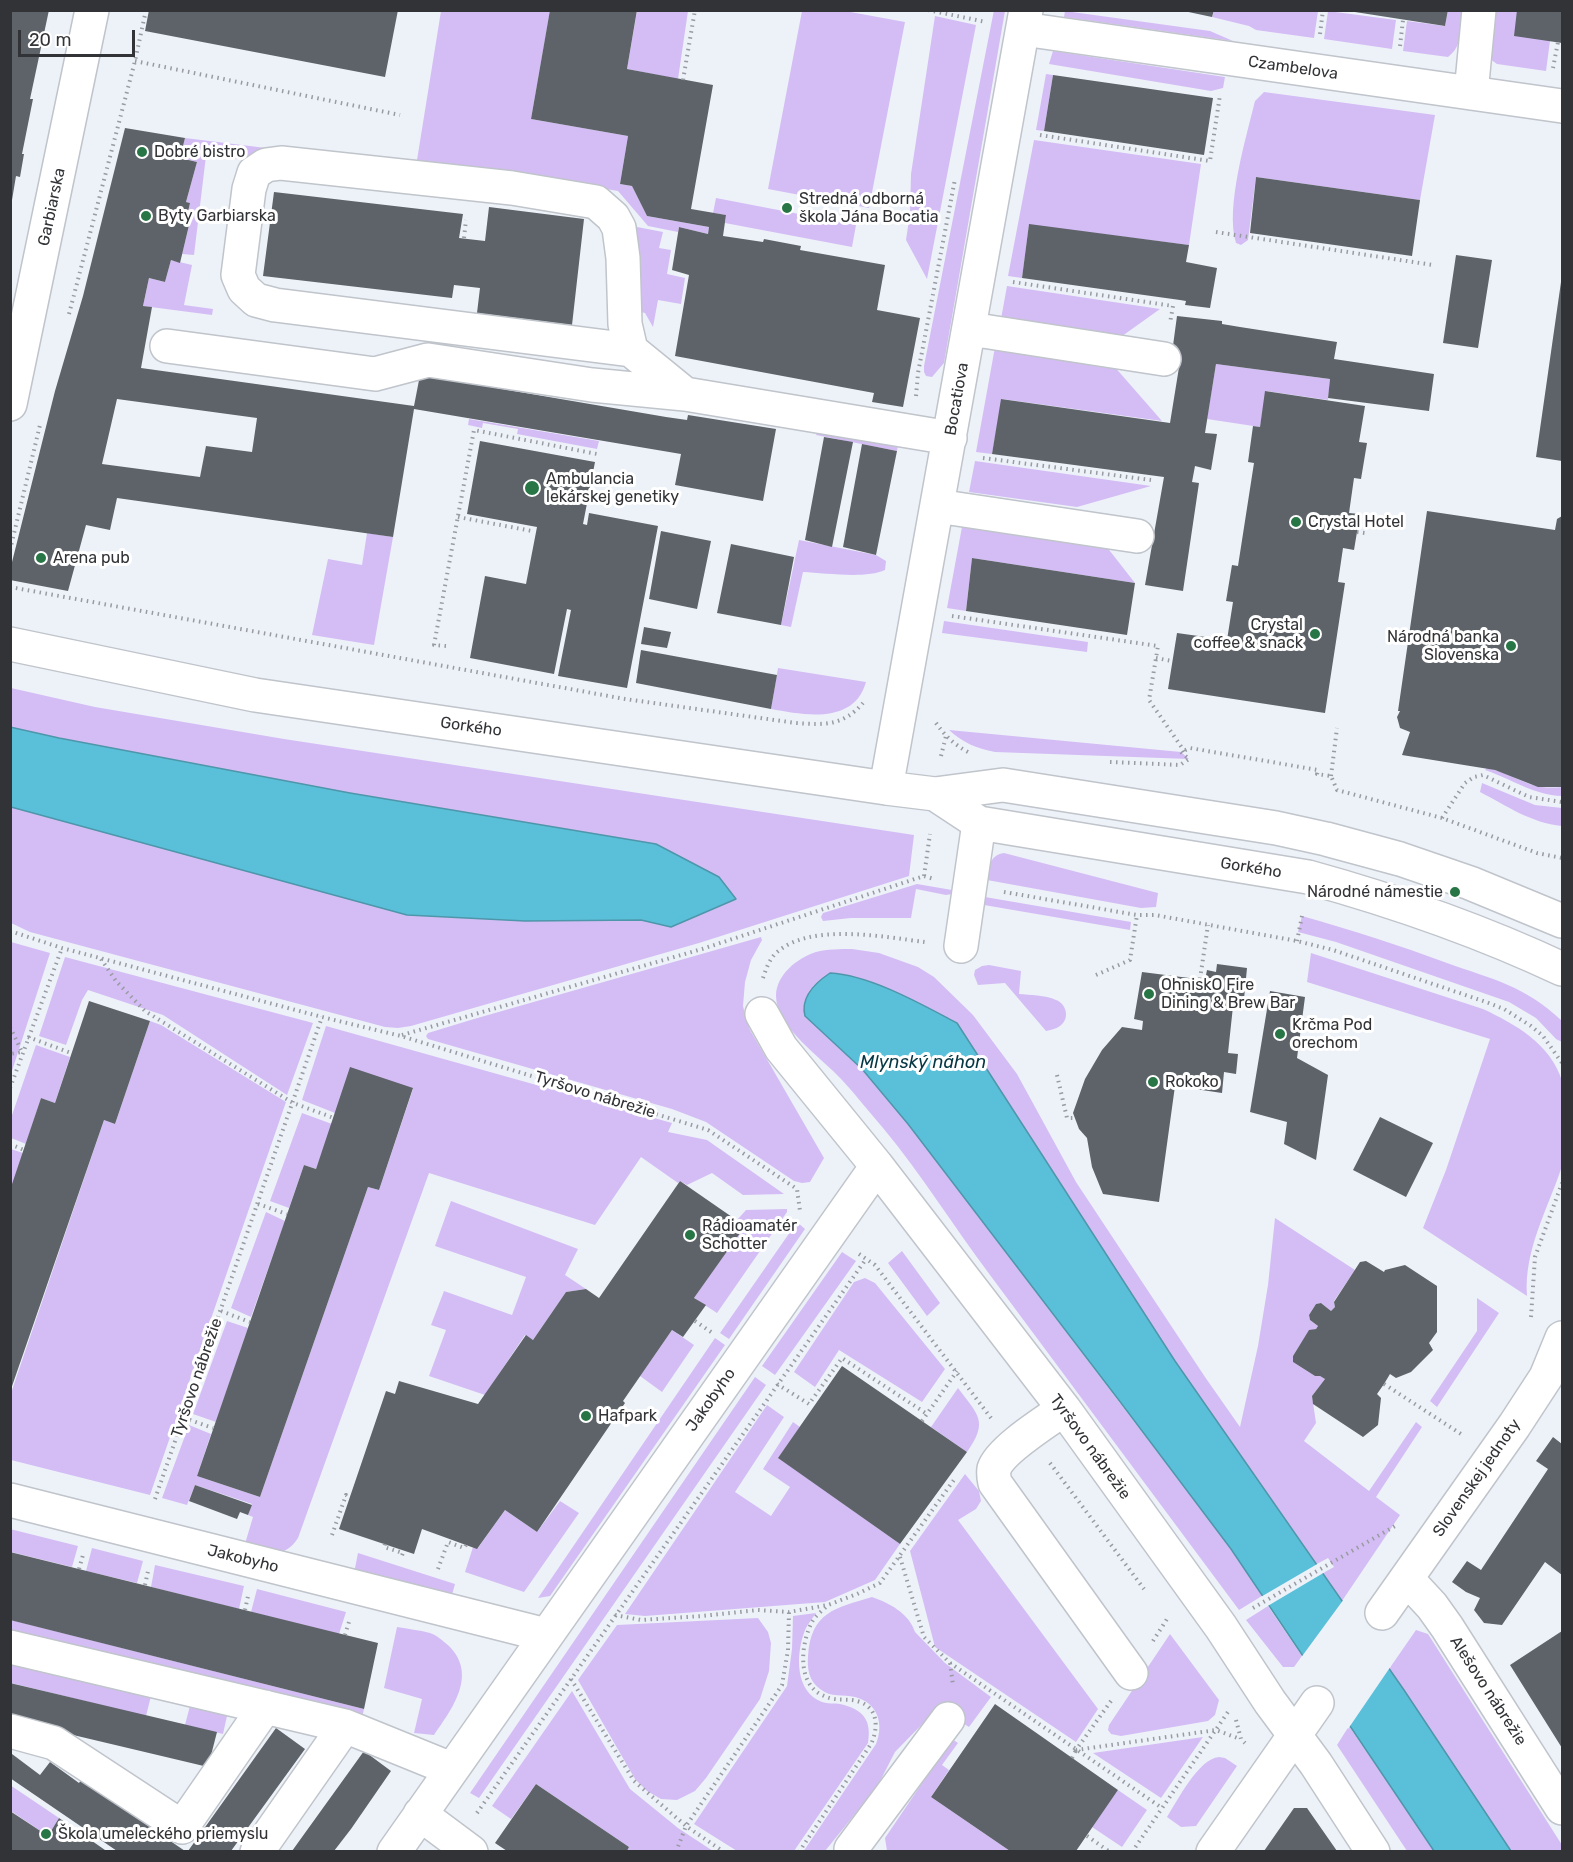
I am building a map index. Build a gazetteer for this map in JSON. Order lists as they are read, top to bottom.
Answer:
{
  "streets": {
    "street": [
      "Czambelova",
      "Garbiarska",
      "Bocatiova",
      "Gorkého",
      "Tyršovo nábrežie",
      "Jakobyho",
      "Slovenskej jednoty",
      "Alešovo nábrežie"
    ]
  },
  "crossings": [
    ["Czambelova", "Bocatiova"],
    ["Bocatiova", "Gorkého"],
    ["Tyršovo nábrežie", "Jakobyho"],
    ["Slovenskej jednoty", "Alešovo nábrežie"]
  ],
  "water": ["Mlynský náhon"],
  "places": [
    "Dobré bistro",
    "Stredná odborná škola Jána Bocatia",
    "Byty Garbiarska",
    "Ambulancia lekárskej genetiky",
    "Crystal Hotel",
    "Arena pub",
    "Crystal coffee & snack",
    "Národná banka Slovenska",
    "Národné námestie",
    "OhniskO Fire Dining & Brew Bar",
    "Krčma Pod orechom",
    "Rokoko",
    "Rádioamatér Schotter",
    "Hafpark",
    "Škola umeleckého priemyslu"
  ],
  "scale_bar": "20 m"
}
